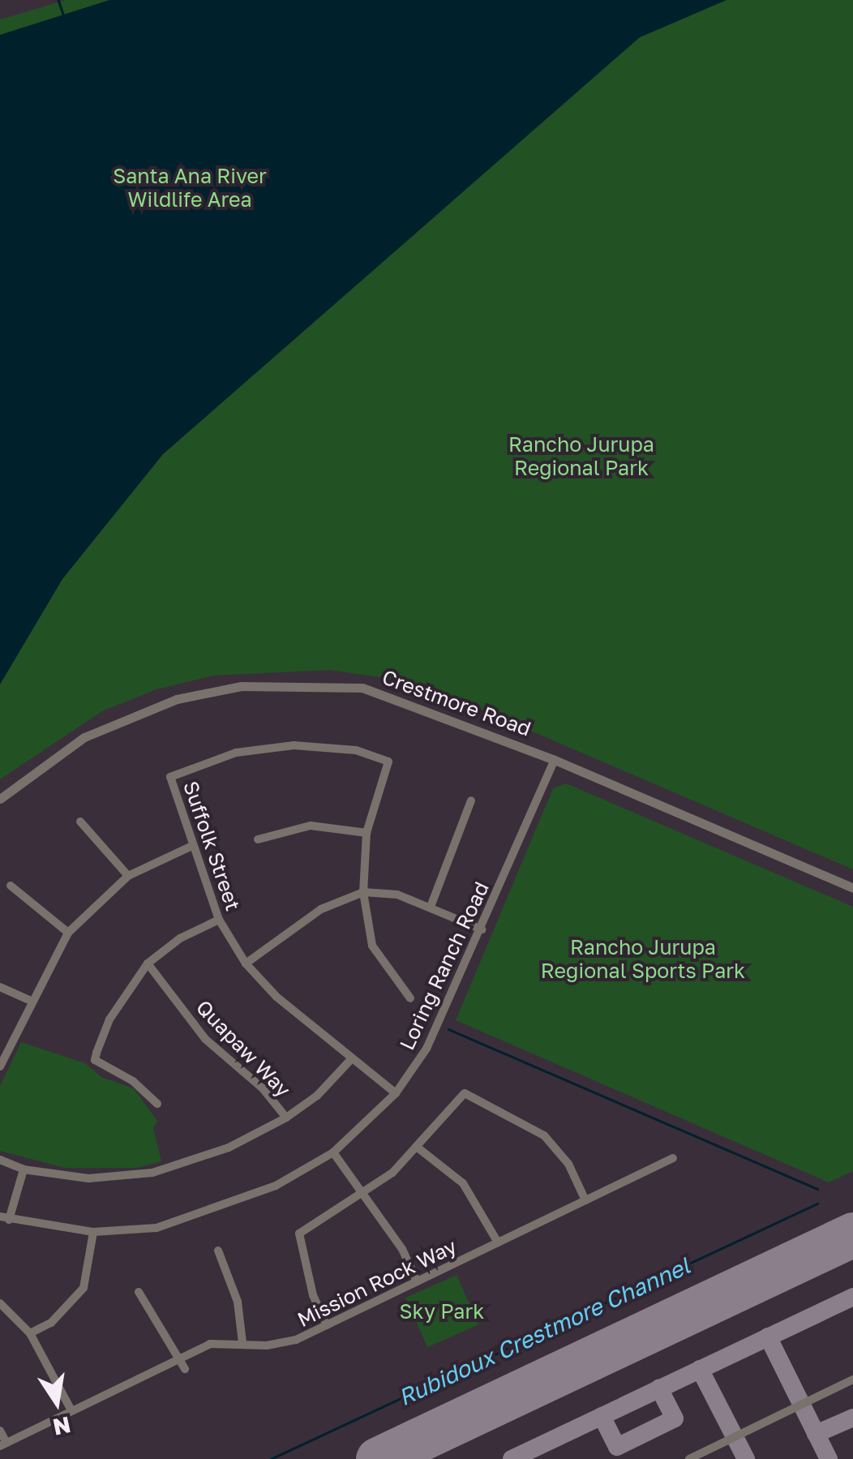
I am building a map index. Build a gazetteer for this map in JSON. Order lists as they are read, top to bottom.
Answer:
{
  "streets": {
    "street": [
      "Crestmore Road",
      "Suffolk Street",
      "Loring Ranch Road",
      "Quapaw Way",
      "Mission Rock Way"
    ]
  },
  "crossings": [
    ["Crestmore Road", "Loring Ranch Road"],
    ["Suffolk Street", "Loring Ranch Road"]
  ],
  "water": ["Rubidoux Crestmore Channel"],
  "parks": [
    "Santa Ana River Wildlife Area",
    "Rancho Jurupa Regional Park",
    "Rancho Jurupa Regional Sports Park",
    "Sky Park"
  ],
  "north": "bottom"
}
